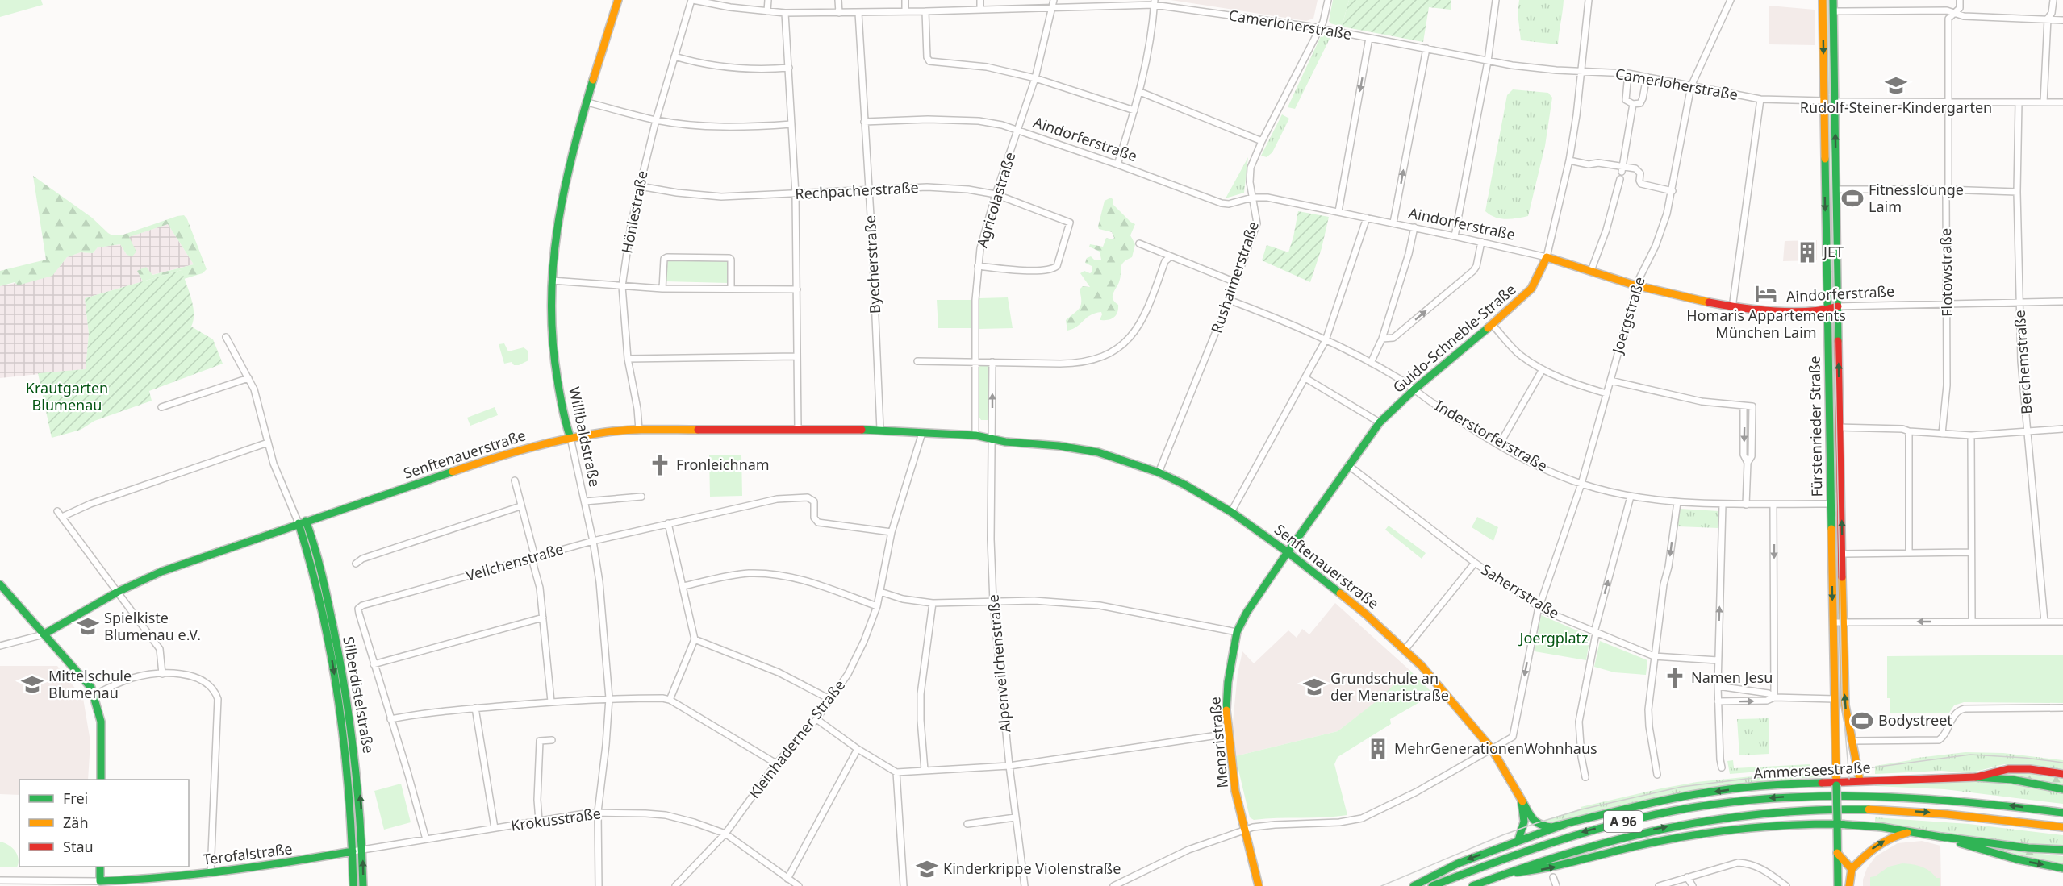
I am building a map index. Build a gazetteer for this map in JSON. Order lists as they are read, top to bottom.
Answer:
{
  "streets": {
    "main road": [
      "Aindorferstraße",
      "Guido-Schneble-Straße",
      "Fürstenrieder Straße",
      "Willibaldstraße",
      "Senftenauerstraße",
      "Silberdistelstraße",
      "Menaristraße",
      "Ammerseestraße",
      "A 96",
      "Terofalstraße"
    ],
    "street": [
      "Camerloherstraße",
      "Rechpacherstraße",
      "Agricolastraße",
      "Hönlestraße",
      "Byecherstraße",
      "Flotowstraße",
      "Rushaimerstraße",
      "Joergstraße",
      "Berchemstraße",
      "Inderstorferstraße",
      "Veilchenstraße",
      "Saherrstraße",
      "Alpenveilchenstraße",
      "Kleinhaderner Straße",
      "Krokusstraße"
    ]
  },
  "crossings": [
    ["Camerloherstraße", "Agricolastraße"],
    ["Camerloherstraße", "Hönlestraße"],
    ["Camerloherstraße", "Byecherstraße"],
    ["Camerloherstraße", "Rushaimerstraße"],
    ["Camerloherstraße", "Joergstraße"],
    ["Camerloherstraße", "Guido-Schneble-Straße"],
    ["Camerloherstraße", "Fürstenrieder Straße"],
    ["Aindorferstraße", "Agricolastraße"],
    ["Aindorferstraße", "Byecherstraße"],
    ["Aindorferstraße", "Flotowstraße"],
    ["Aindorferstraße", "Rushaimerstraße"],
    ["Aindorferstraße", "Joergstraße"],
    ["Aindorferstraße", "Guido-Schneble-Straße"],
    ["Aindorferstraße", "Berchemstraße"],
    ["Aindorferstraße", "Fürstenrieder Straße"],
    ["Rechpacherstraße", "Agricolastraße"],
    ["Rechpacherstraße", "Hönlestraße"],
    ["Rechpacherstraße", "Byecherstraße"],
    ["Agricolastraße", "Senftenauerstraße"],
    ["Hönlestraße", "Senftenauerstraße"],
    ["Byecherstraße", "Senftenauerstraße"],
    ["Rushaimerstraße", "Inderstorferstraße"],
    ["Rushaimerstraße", "Senftenauerstraße"],
    ["Joergstraße", "Inderstorferstraße"],
    ["Joergstraße", "Senftenauerstraße"],
    ["Joergstraße", "Saherrstraße"],
    ["Joergstraße", "Menaristraße"],
    ["Guido-Schneble-Straße", "Inderstorferstraße"],
    ["Guido-Schneble-Straße", "Senftenauerstraße"],
    ["Guido-Schneble-Straße", "Saherrstraße"],
    ["Guido-Schneble-Straße", "Menaristraße"],
    ["Fürstenrieder Straße", "Inderstorferstraße"],
    ["Fürstenrieder Straße", "Ammerseestraße"],
    ["Willibaldstraße", "Senftenauerstraße"],
    ["Willibaldstraße", "Veilchenstraße"],
    ["Willibaldstraße", "Krokusstraße"],
    ["Senftenauerstraße", "Alpenveilchenstraße"],
    ["Senftenauerstraße", "Silberdistelstraße"],
    ["Senftenauerstraße", "Kleinhaderner Straße"],
    ["Senftenauerstraße", "Menaristraße"],
    ["Senftenauerstraße", "Ammerseestraße"],
    ["Veilchenstraße", "Kleinhaderner Straße"],
    ["Veilchenstraße", "Krokusstraße"],
    ["Silberdistelstraße", "Krokusstraße"],
    ["Silberdistelstraße", "Terofalstraße"],
    ["Kleinhaderner Straße", "Krokusstraße"],
    ["Krokusstraße", "Terofalstraße"]
  ],
  "parks": ["Krautgarten Blumenau", "Joergplatz"],
  "places": {
    "school or university": [
      "Rudolf-Steiner-Kindergarten",
      "Spielkiste Blumenau e.V.",
      "Mittelschule Blumenau",
      "Grundschule an der Menaristraße",
      "Kinderkrippe Violenstraße"
    ],
    "sports": ["Fitnesslounge Laim", "Bodystreet"],
    "building": ["JET", "MehrGenerationenWohnhaus"],
    "hotel": ["Homaris Appartements München Laim"],
    "church": ["Fronleichnam", "Namen Jesu"]
  },
  "legend": ["Frei", "Zäh", "Stau"]
}
